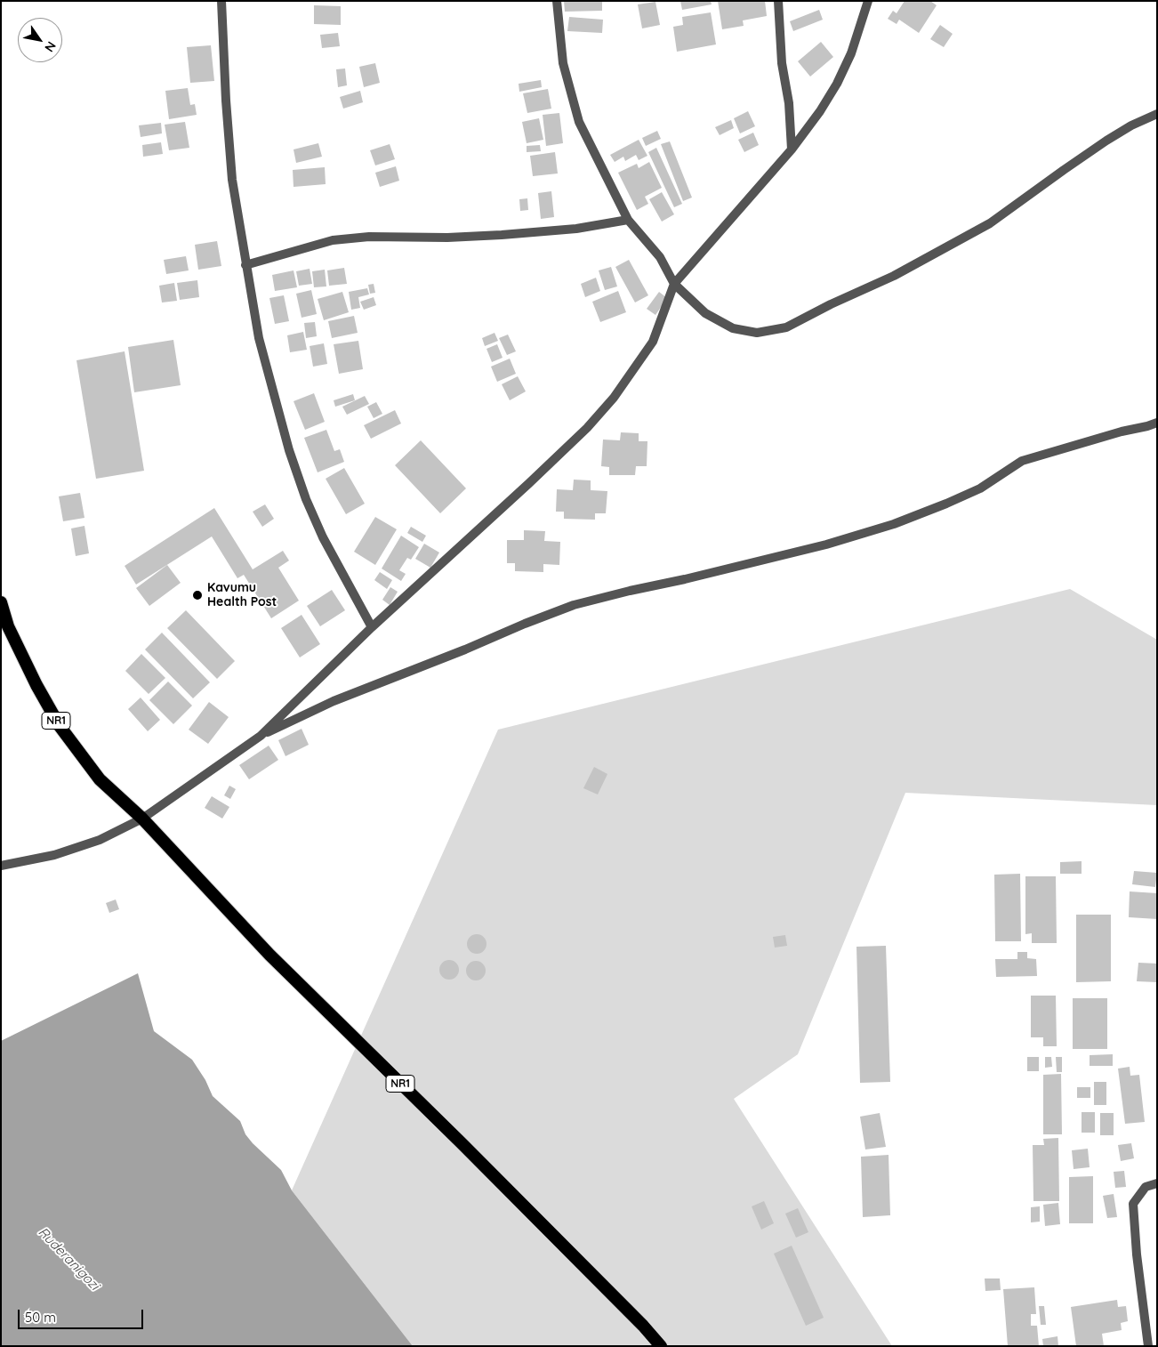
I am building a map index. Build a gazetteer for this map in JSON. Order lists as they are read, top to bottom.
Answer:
{
  "streets": {
    "highway": ["NR1"]
  },
  "water": ["Ruderanigozi"],
  "places": ["Kavumu Health Post"],
  "scale_bar": "50 m",
  "north": "bottom right"
}
